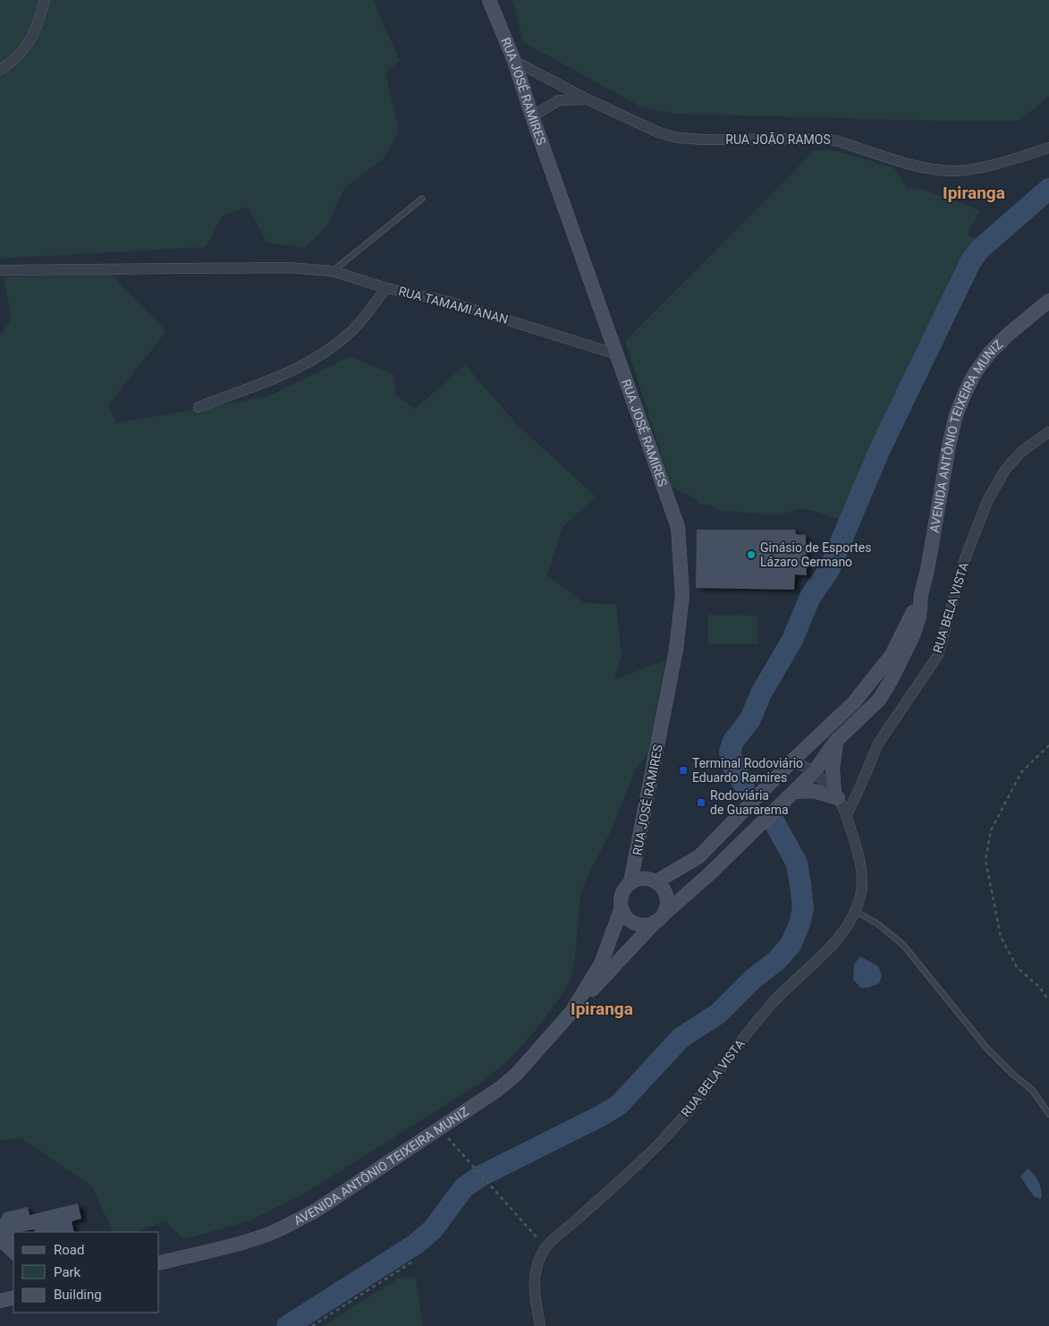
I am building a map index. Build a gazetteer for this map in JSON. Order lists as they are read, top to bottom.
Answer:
{
  "streets": {
    "main road": ["RUA JOSÉ RAMIRES", "AVENIDA ANTÔNIO TEIXEIRA MUNIZ"],
    "street": ["RUA JOÃO RAMOS", "RUA TAMAMI ANAN", "RUA BELA VISTA"]
  },
  "crossings": [
    ["RUA JOSÉ RAMIRES", "RUA JOÃO RAMOS"],
    ["RUA JOSÉ RAMIRES", "RUA TAMAMI ANAN"],
    ["RUA JOSÉ RAMIRES", "AVENIDA ANTÔNIO TEIXEIRA MUNIZ"],
    ["AVENIDA ANTÔNIO TEIXEIRA MUNIZ", "RUA BELA VISTA"]
  ],
  "districts": ["Ipiranga", "Ipiranga"],
  "places": {
    "other": ["Ginásio de Esportes Lázaro Germano"],
    "transit": ["Terminal Rodoviário Eduardo Ramires", "Rodoviária de Guararema"]
  },
  "legend": ["Road", "Park", "Building"]
}
